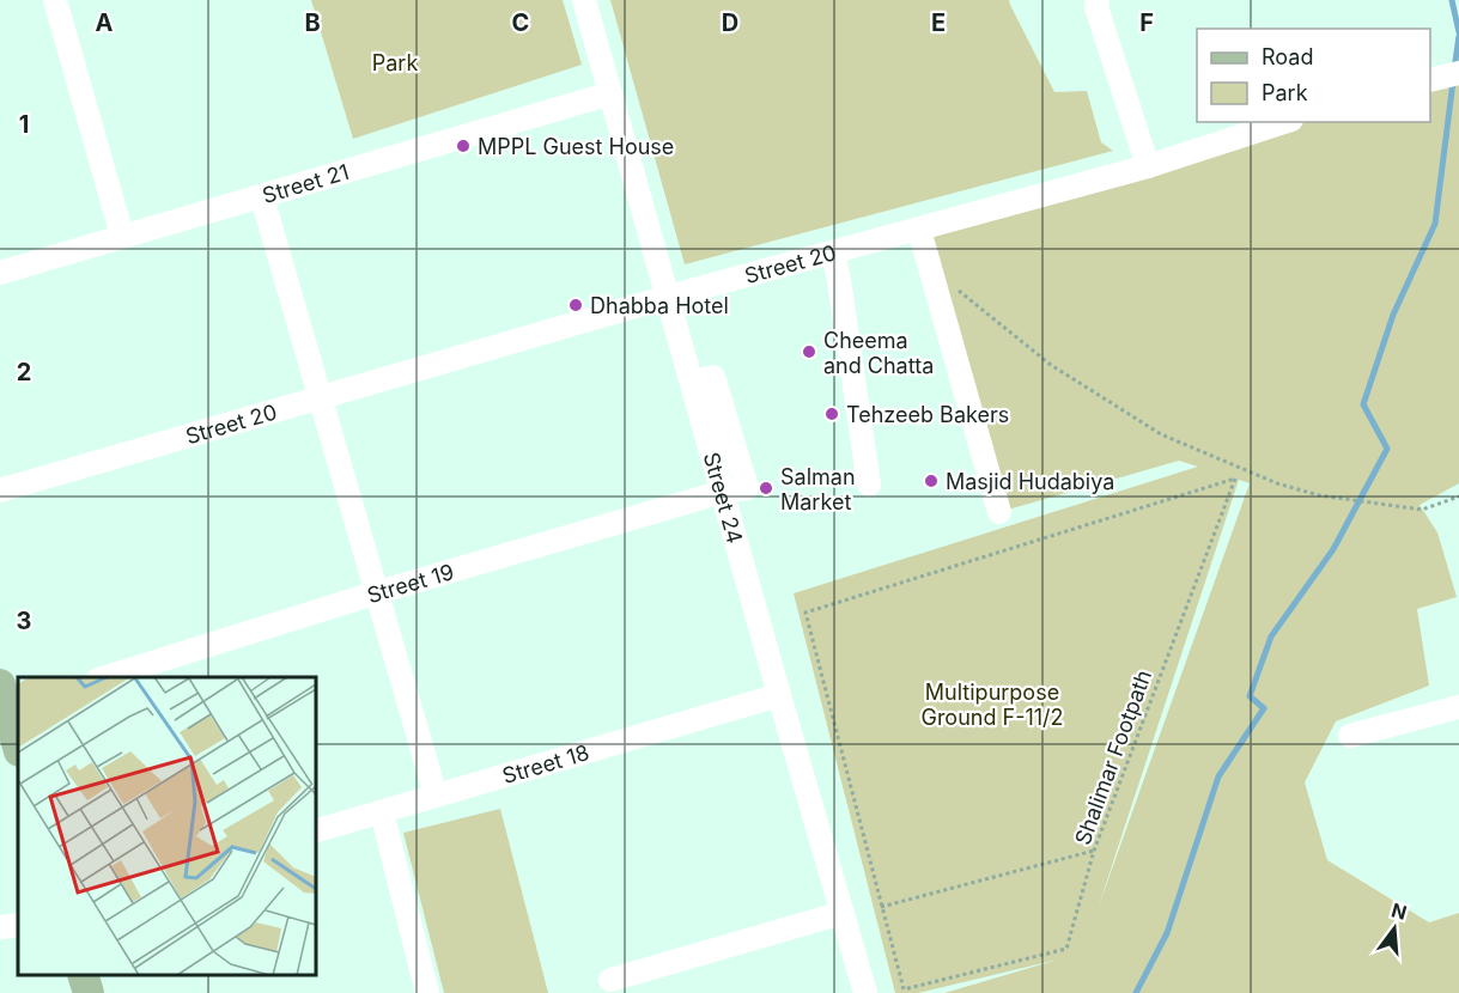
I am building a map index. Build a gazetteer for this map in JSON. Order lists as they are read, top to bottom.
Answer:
{
  "streets": {
    "street": [
      "Street 21",
      "Street 20",
      "Street 24",
      "Street 19",
      "Street 18"
    ],
    "path": ["Shalimar Footpath"]
  },
  "crossings": [
    ["Street 21", "Street 24"],
    ["Street 20", "Street 24"],
    ["Street 24", "Street 19"],
    ["Street 24", "Street 18"]
  ],
  "parks": ["Park", "Multipurpose Ground F-11/2"],
  "places": [
    "MPPL Guest House",
    "Dhabba Hotel",
    "Cheema and Chatta",
    "Tehzeeb Bakers",
    "Masjid Hudabiya",
    "Salman Market"
  ],
  "legend": ["Road", "Park"],
  "north": "top",
  "grid": {
    "columns": [
      "A",
      "B",
      "C",
      "D",
      "E",
      "F"
    ],
    "rows": ["1", "2", "3"]
  }
}
